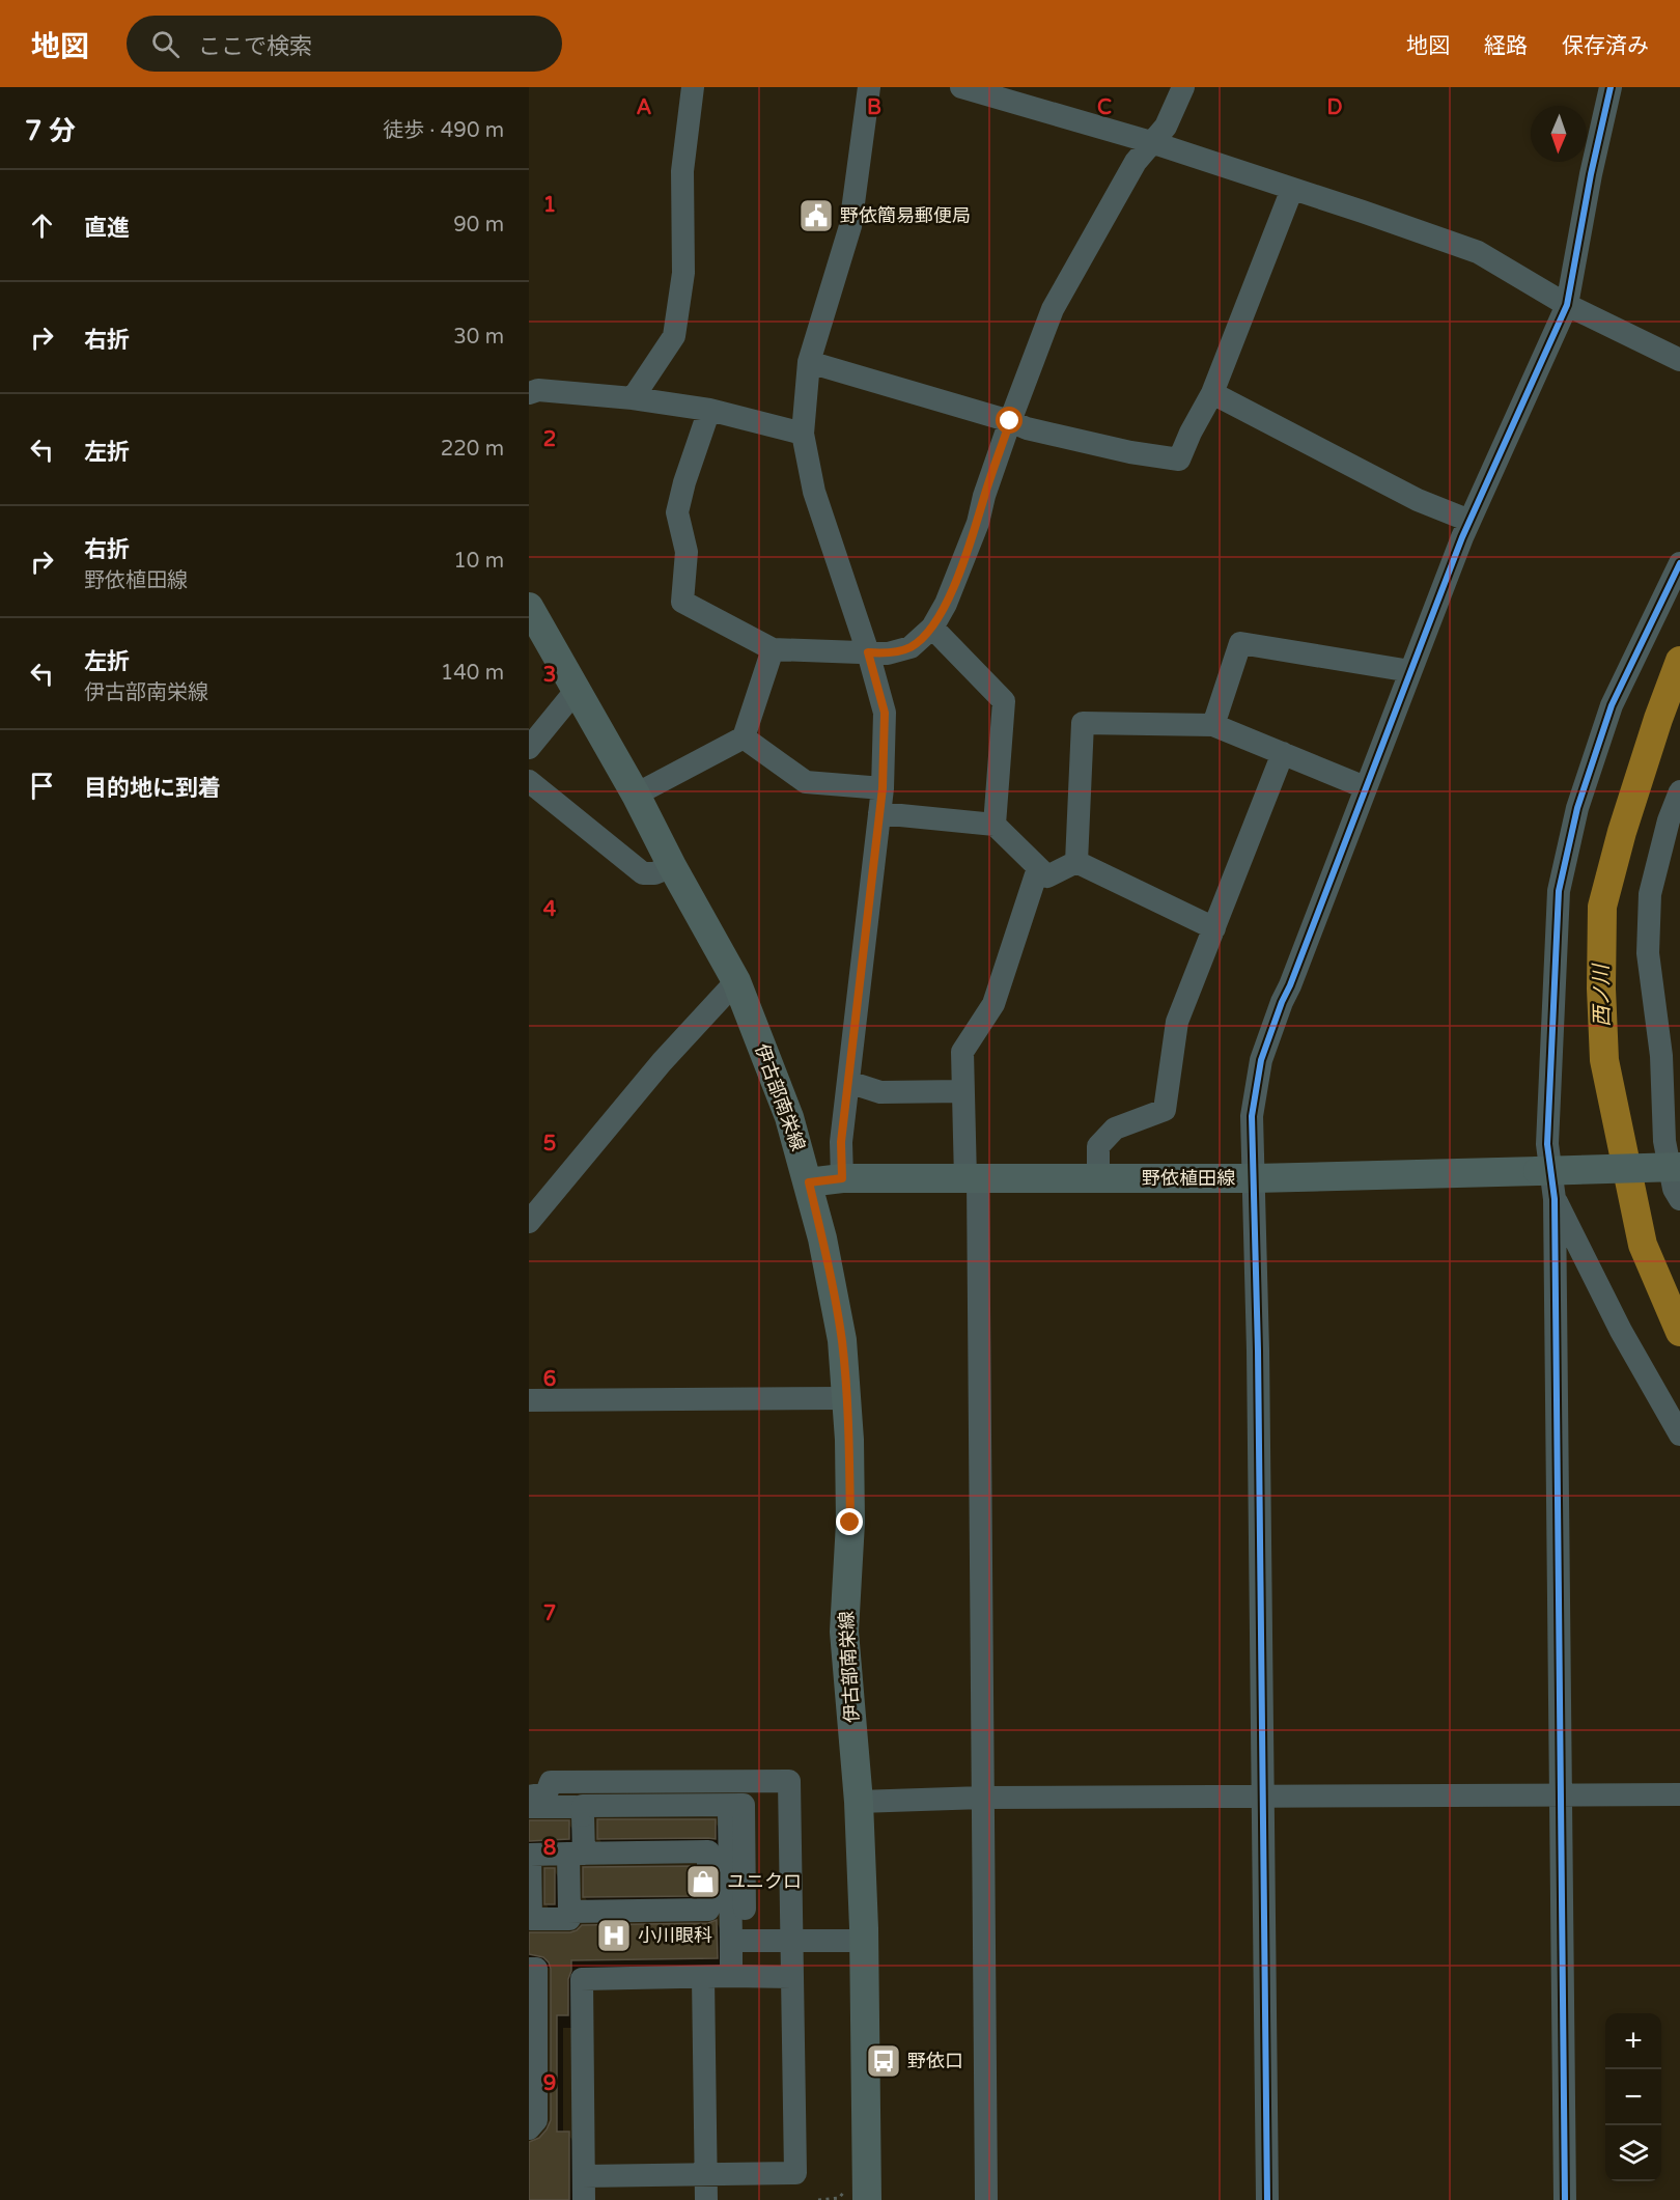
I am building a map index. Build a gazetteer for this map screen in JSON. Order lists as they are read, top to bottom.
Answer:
{
  "streets": {
    "main road": ["伊古部南栄線", "野依植田線"]
  },
  "crossings": [
    ["伊古部南栄線", "野依植田線"]
  ],
  "water": ["西ノ川"],
  "places": {
    "public building": ["野依簡易郵便局"],
    "shop": ["ユニクロ"],
    "hospital": ["小川眼科"],
    "bus stop": ["野依口"]
  },
  "north": "bottom",
  "page": {
    "header": "地図",
    "search": "ここで検索",
    "nav": ["地図", "経路", "保存済み"],
    "heading": ["7 分", "徒歩 · 490 m"],
    "list": [
      ["直進", "90 m"],
      ["右折", "30 m"],
      ["左折", "220 m"],
      ["右折", "野依植田線", "10 m"],
      ["左折", "伊古部南栄線", "140 m"],
      "目的地に到着"
    ],
    "map_buttons": ["+", "−"]
  },
  "grid": {
    "columns": [
      "A",
      "B",
      "C",
      "D"
    ],
    "rows": [
      "1",
      "2",
      "3",
      "4",
      "5",
      "6",
      "7",
      "8",
      "9"
    ]
  }
}
